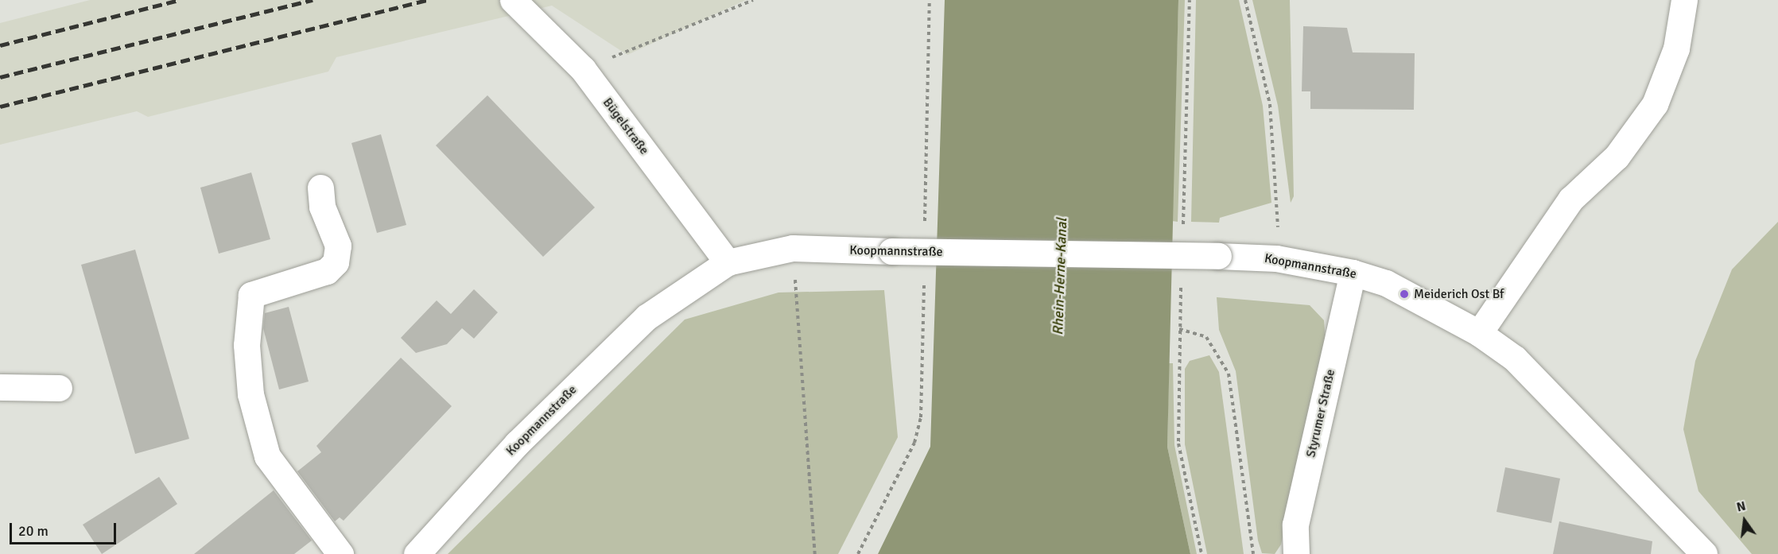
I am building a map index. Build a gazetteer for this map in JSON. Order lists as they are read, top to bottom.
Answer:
{
  "streets": {
    "street": ["Bügelstraße", "Koopmannstraße", "Styrumer Straße"]
  },
  "crossings": [
    ["Bügelstraße", "Koopmannstraße"],
    ["Koopmannstraße", "Styrumer Straße"]
  ],
  "water": ["Rhein-Herne-Kanal"],
  "places": ["Meiderich Ost Bf"],
  "scale_bar": "20 m",
  "north": "top"
}
